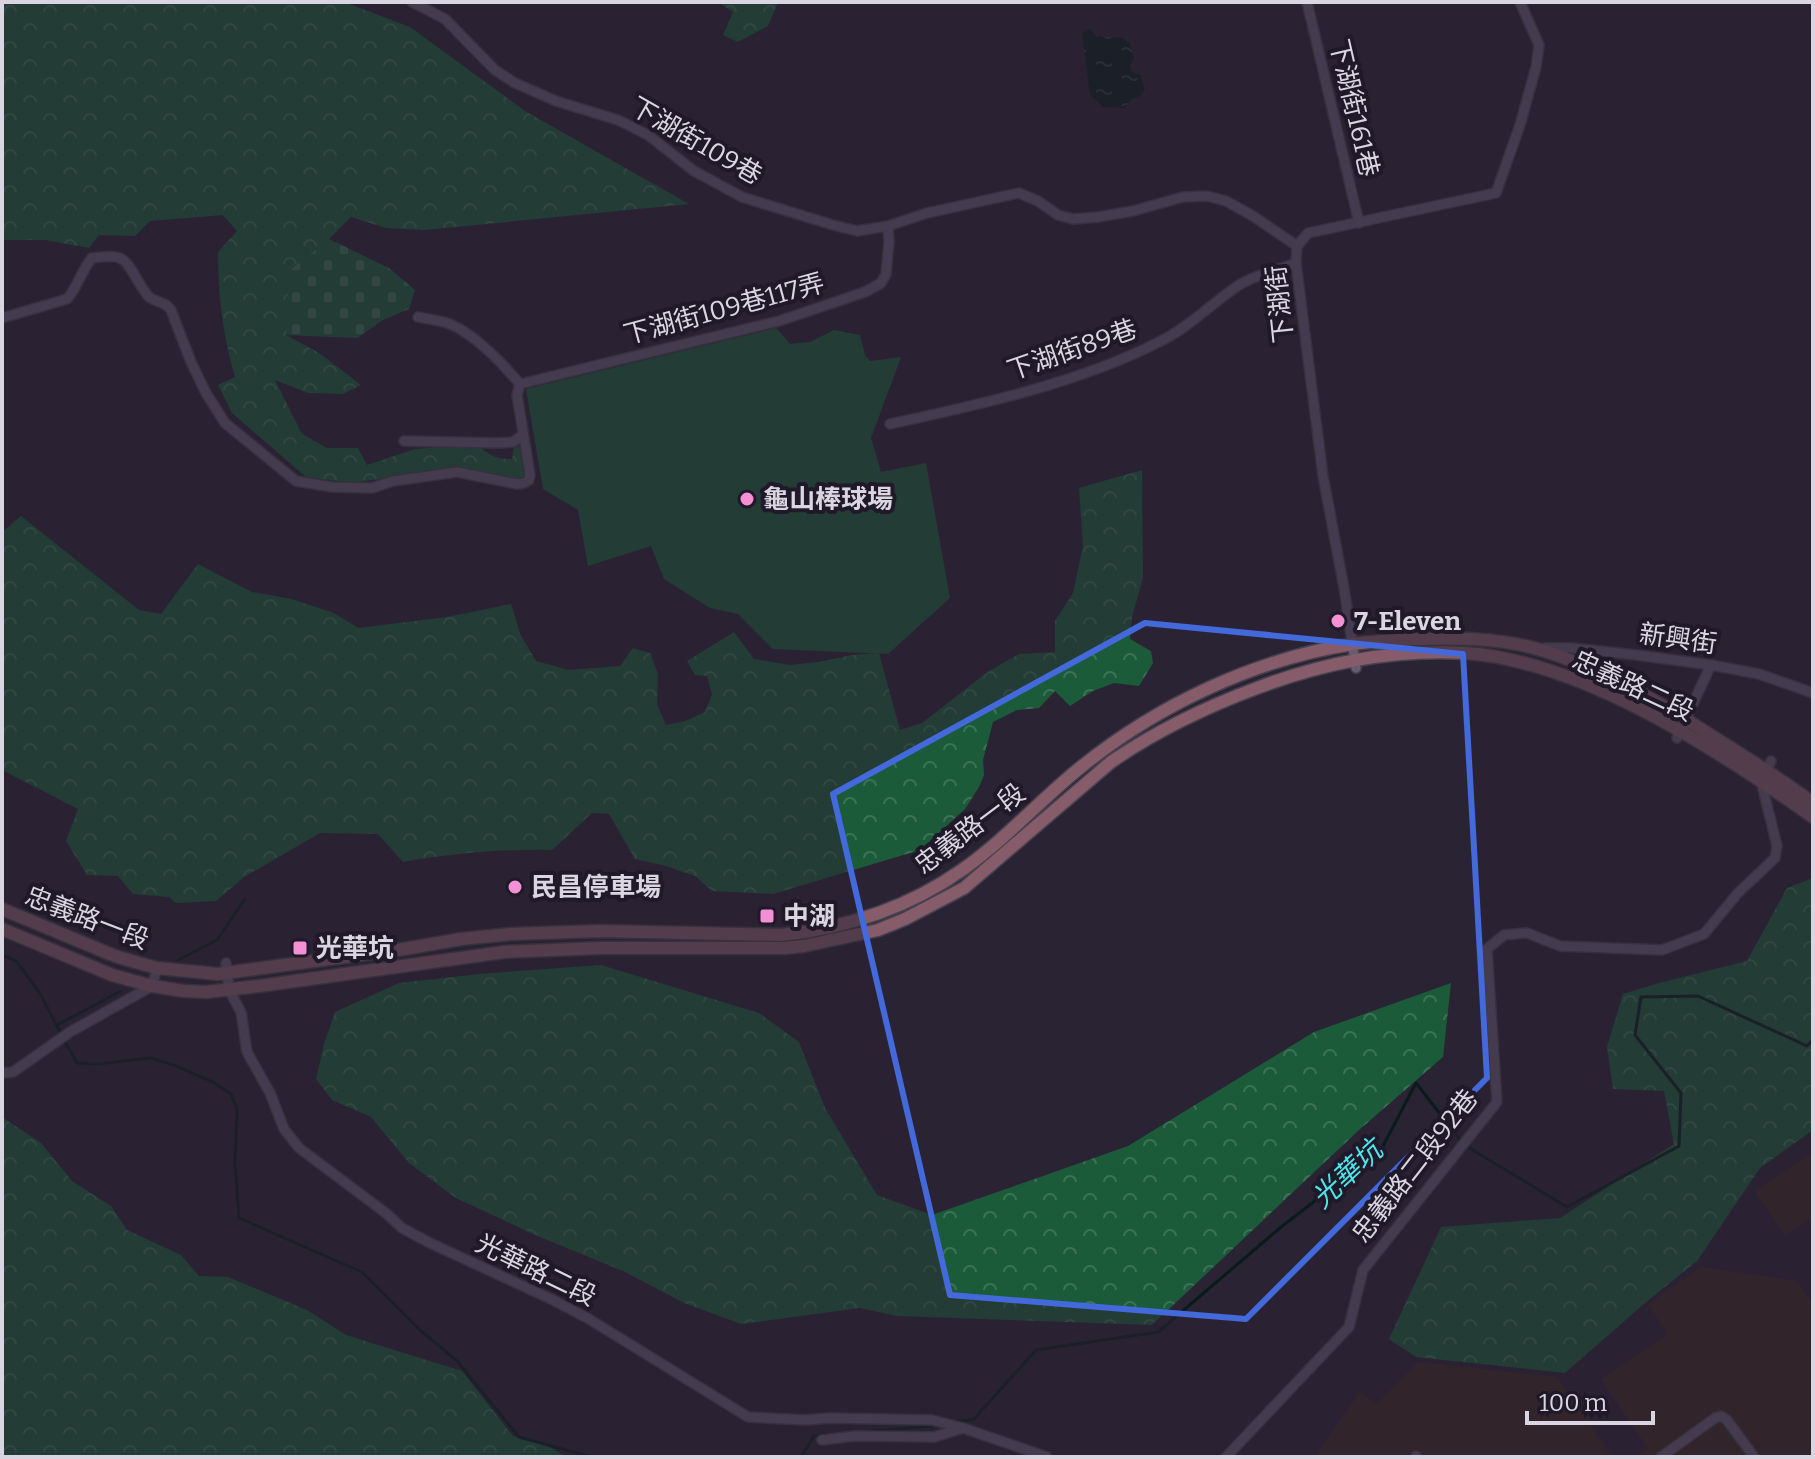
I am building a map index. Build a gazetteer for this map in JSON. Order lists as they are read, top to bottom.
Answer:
{
  "streets": {
    "main road": ["忠義路二段", "忠義路一段"],
    "street": [
      "下湖街161巷",
      "下湖街109巷",
      "下湖街",
      "下湖街109巷117弄",
      "下湖街89巷",
      "新興街",
      "忠義路二段92巷",
      "光華路二段"
    ]
  },
  "crossings": [
    ["下湖街161巷", "下湖街"],
    ["下湖街109巷", "下湖街"],
    ["下湖街109巷", "下湖街109巷117弄"],
    ["下湖街", "下湖街89巷"],
    ["下湖街", "忠義路二段"],
    ["下湖街", "忠義路一段"],
    ["新興街", "忠義路二段"],
    ["忠義路二段", "忠義路一段"],
    ["忠義路二段", "忠義路二段92巷"],
    ["忠義路一段", "光華路二段"]
  ],
  "water": ["光華坑"],
  "places": {
    "other": ["龜山棒球場", "7-Eleven", "民昌停車場"],
    "transit": ["中湖", "光華坑"]
  },
  "scale_bar": "100 m"
}
